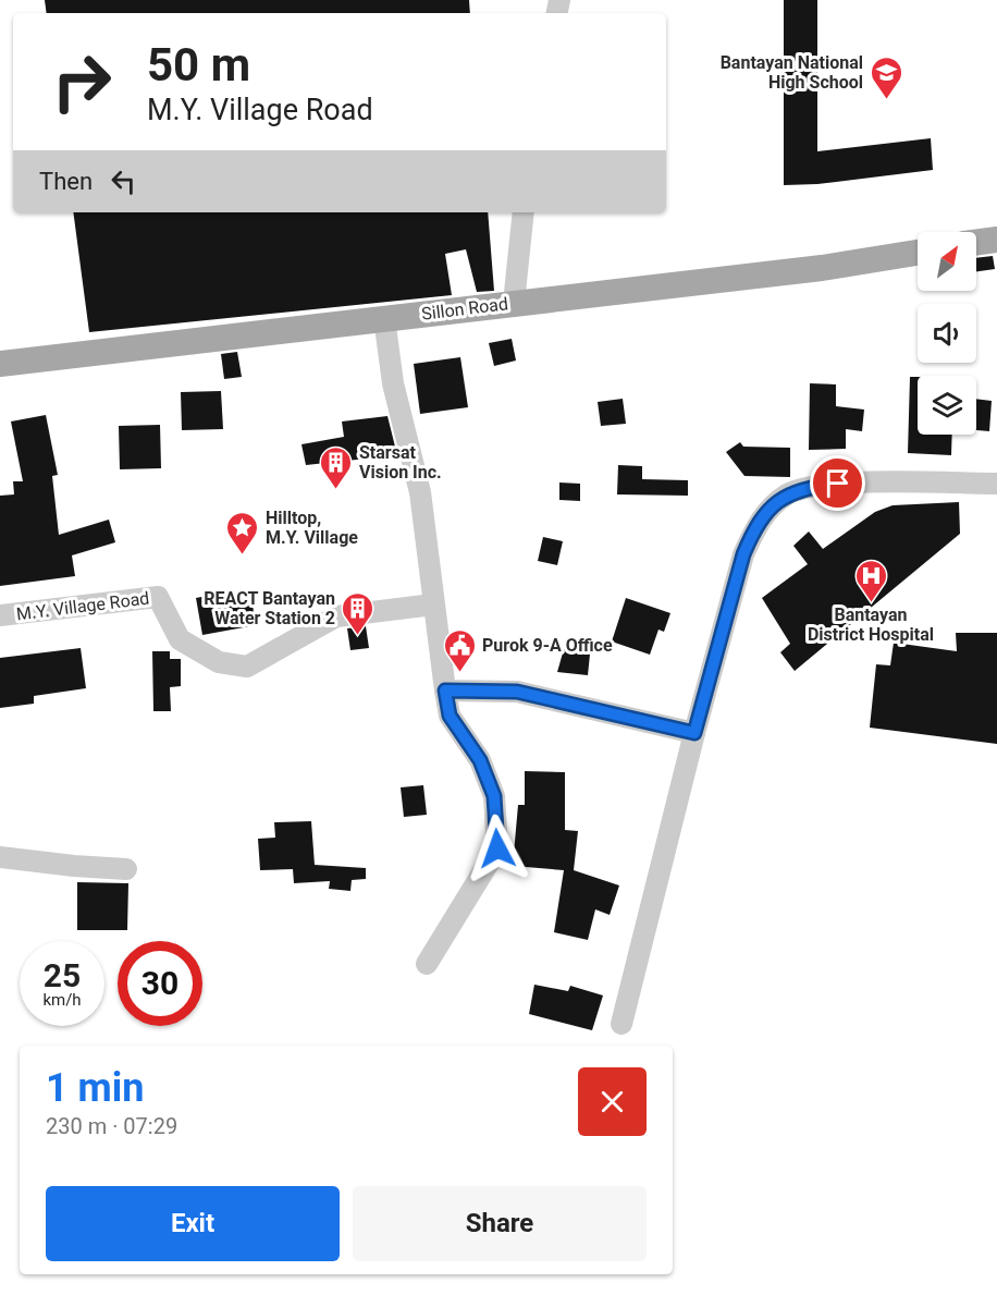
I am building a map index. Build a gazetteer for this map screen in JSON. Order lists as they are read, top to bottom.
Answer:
{
  "streets": {
    "main road": ["Sillon Road"],
    "street": ["M.Y. Village Road"]
  },
  "places": {
    "school or university": ["Bantayan National High School"],
    "building": ["Starsat Vision Inc.", "REACT Bantayan Water Station 2"],
    "place": ["Hilltop, M.Y. Village"],
    "hospital": ["Bantayan District Hospital"],
    "public building": ["Purok 9-A Office"]
  },
  "north": "top right",
  "page": {
    "turn": ["50 m", "M.Y. Village Road"],
    "then": "Then",
    "speed": "25 km/h",
    "limit": "30",
    "heading": ["1 min", "230 m · 07:29"],
    "buttons": ["Exit", "Share"]
  }
}
